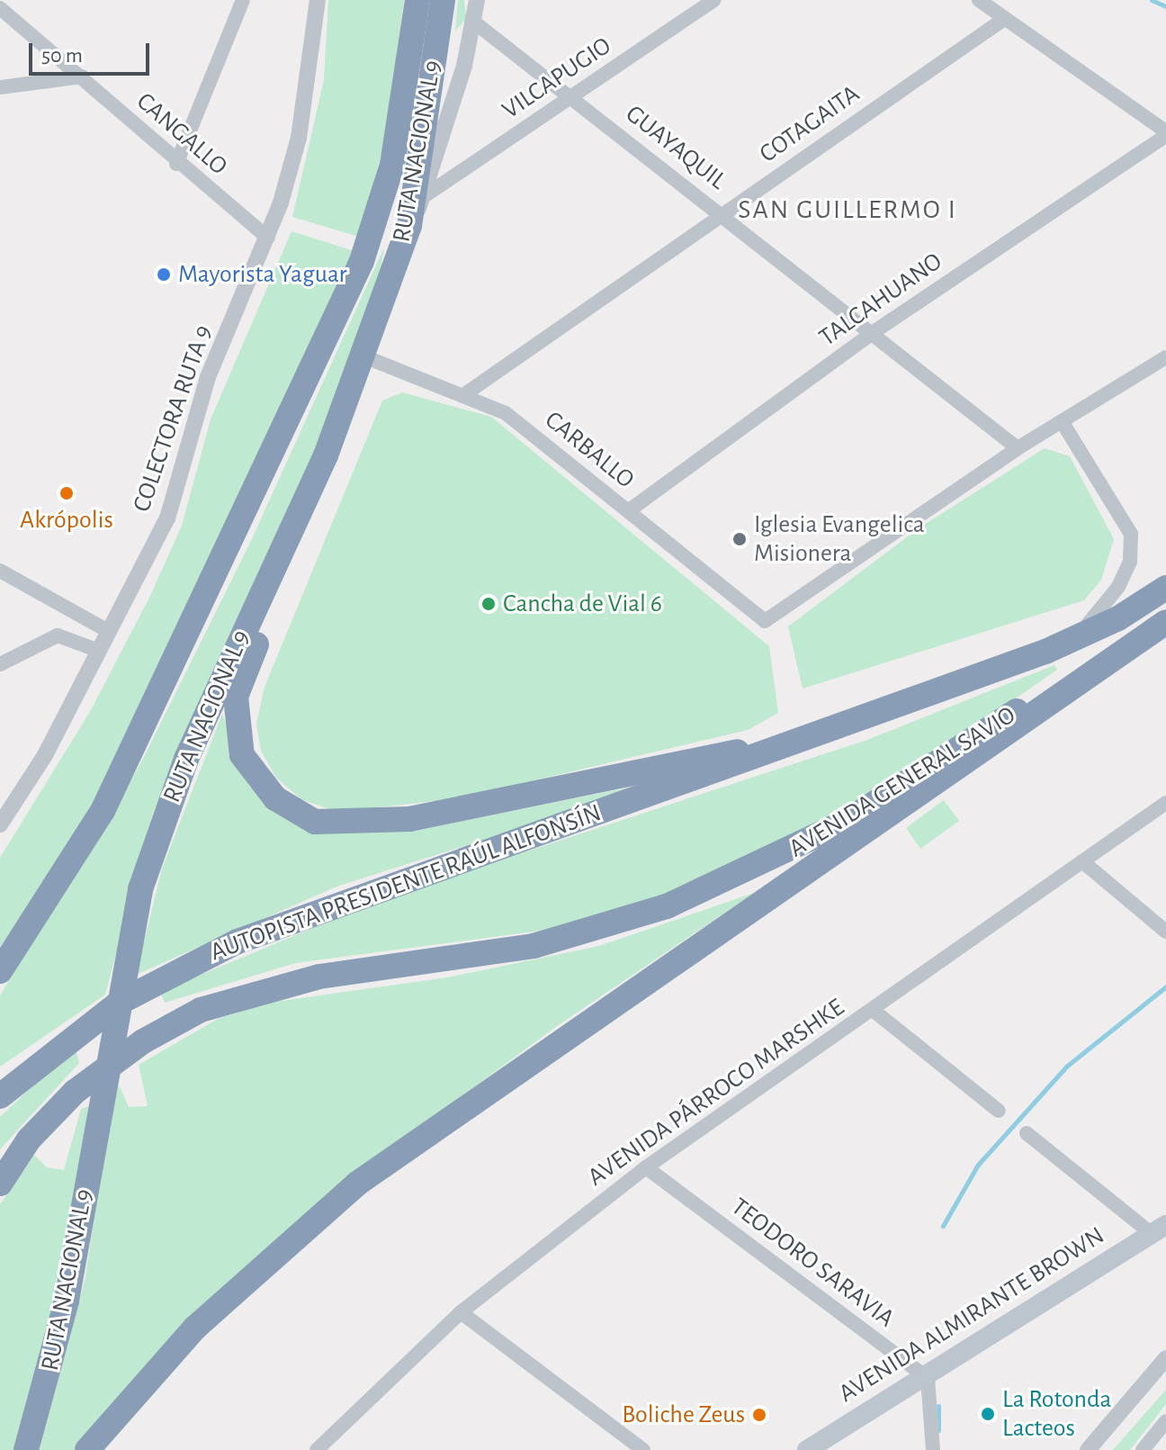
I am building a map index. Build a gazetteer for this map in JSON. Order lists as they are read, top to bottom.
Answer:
{
  "streets": {
    "highway": ["RUTA NACIONAL 9", "AVENIDA GENERAL SAVIO", "AUTOPISTA PRESIDENTE RAÚL ALFONSÍN"],
    "main road": ["AVENIDA ALMIRANTE BROWN"],
    "street": [
      "VILCAPUGIO",
      "COTAGAITA",
      "CANGALLO",
      "GUAYAQUIL",
      "TALCAHUANO",
      "COLECTORA RUTA 9",
      "CARBALLO",
      "AVENIDA PÁRROCO MARSHKE",
      "TEODORO SARAVIA"
    ]
  },
  "crossings": [
    ["VILCAPUGIO", "GUAYAQUIL"],
    ["COTAGAITA", "GUAYAQUIL"],
    ["COTAGAITA", "CARBALLO"],
    ["CANGALLO", "COLECTORA RUTA 9"],
    ["GUAYAQUIL", "TALCAHUANO"],
    ["GUAYAQUIL", "CARBALLO"],
    ["RUTA NACIONAL 9", "CARBALLO"],
    ["TALCAHUANO", "CARBALLO"],
    ["AVENIDA GENERAL SAVIO", "AUTOPISTA PRESIDENTE RAÚL ALFONSÍN"],
    ["AVENIDA PÁRROCO MARSHKE", "TEODORO SARAVIA"],
    ["TEODORO SARAVIA", "AVENIDA ALMIRANTE BROWN"]
  ],
  "districts": ["SAN GUILLERMO I"],
  "places": [
    "Mayorista Yaguar",
    "Akrópolis",
    "Iglesia Evangelica Misionera",
    "Cancha de Vial 6",
    "La Rotonda Lacteos",
    "Boliche Zeus"
  ],
  "scale_bar": "50 m"
}
